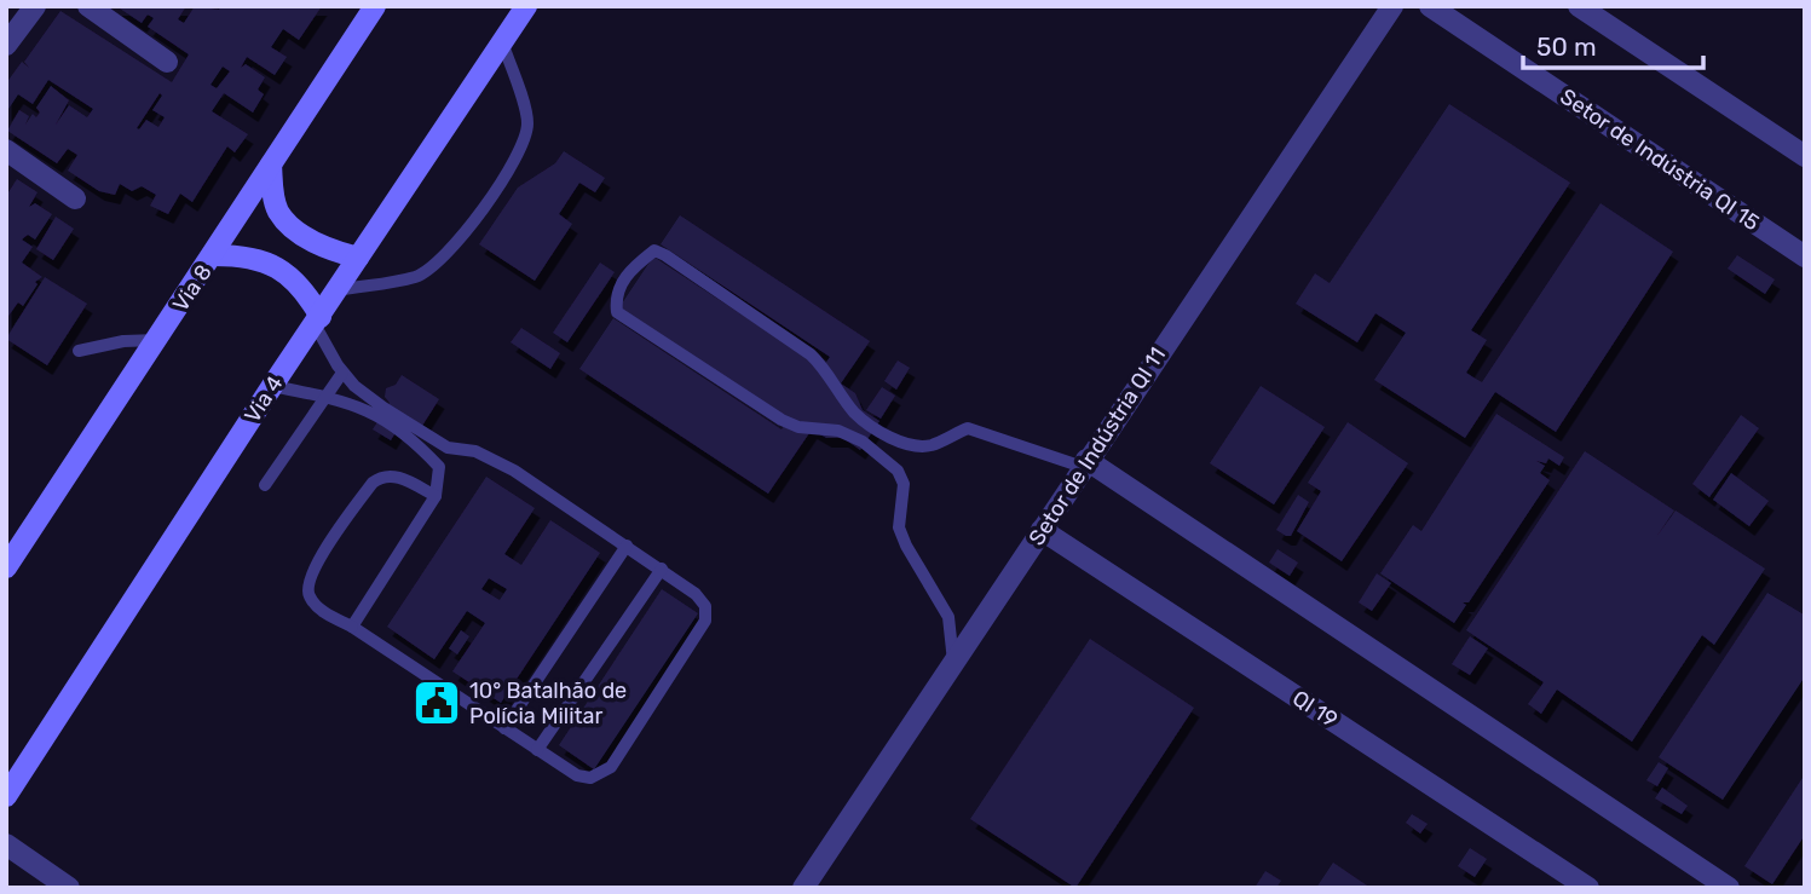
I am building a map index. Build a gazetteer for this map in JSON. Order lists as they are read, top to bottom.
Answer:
{
  "streets": {
    "main road": ["Via 8", "Via 4"],
    "street": ["Setor de Indústria QI 15", "Setor de Indústria QI 11", "QI 19"]
  },
  "crossings": [
    ["Setor de Indústria QI 11", "QI 19"]
  ],
  "places": {
    "public building": ["10° Batalhão de Polícia Militar"]
  },
  "scale_bar": "50 m"
}
